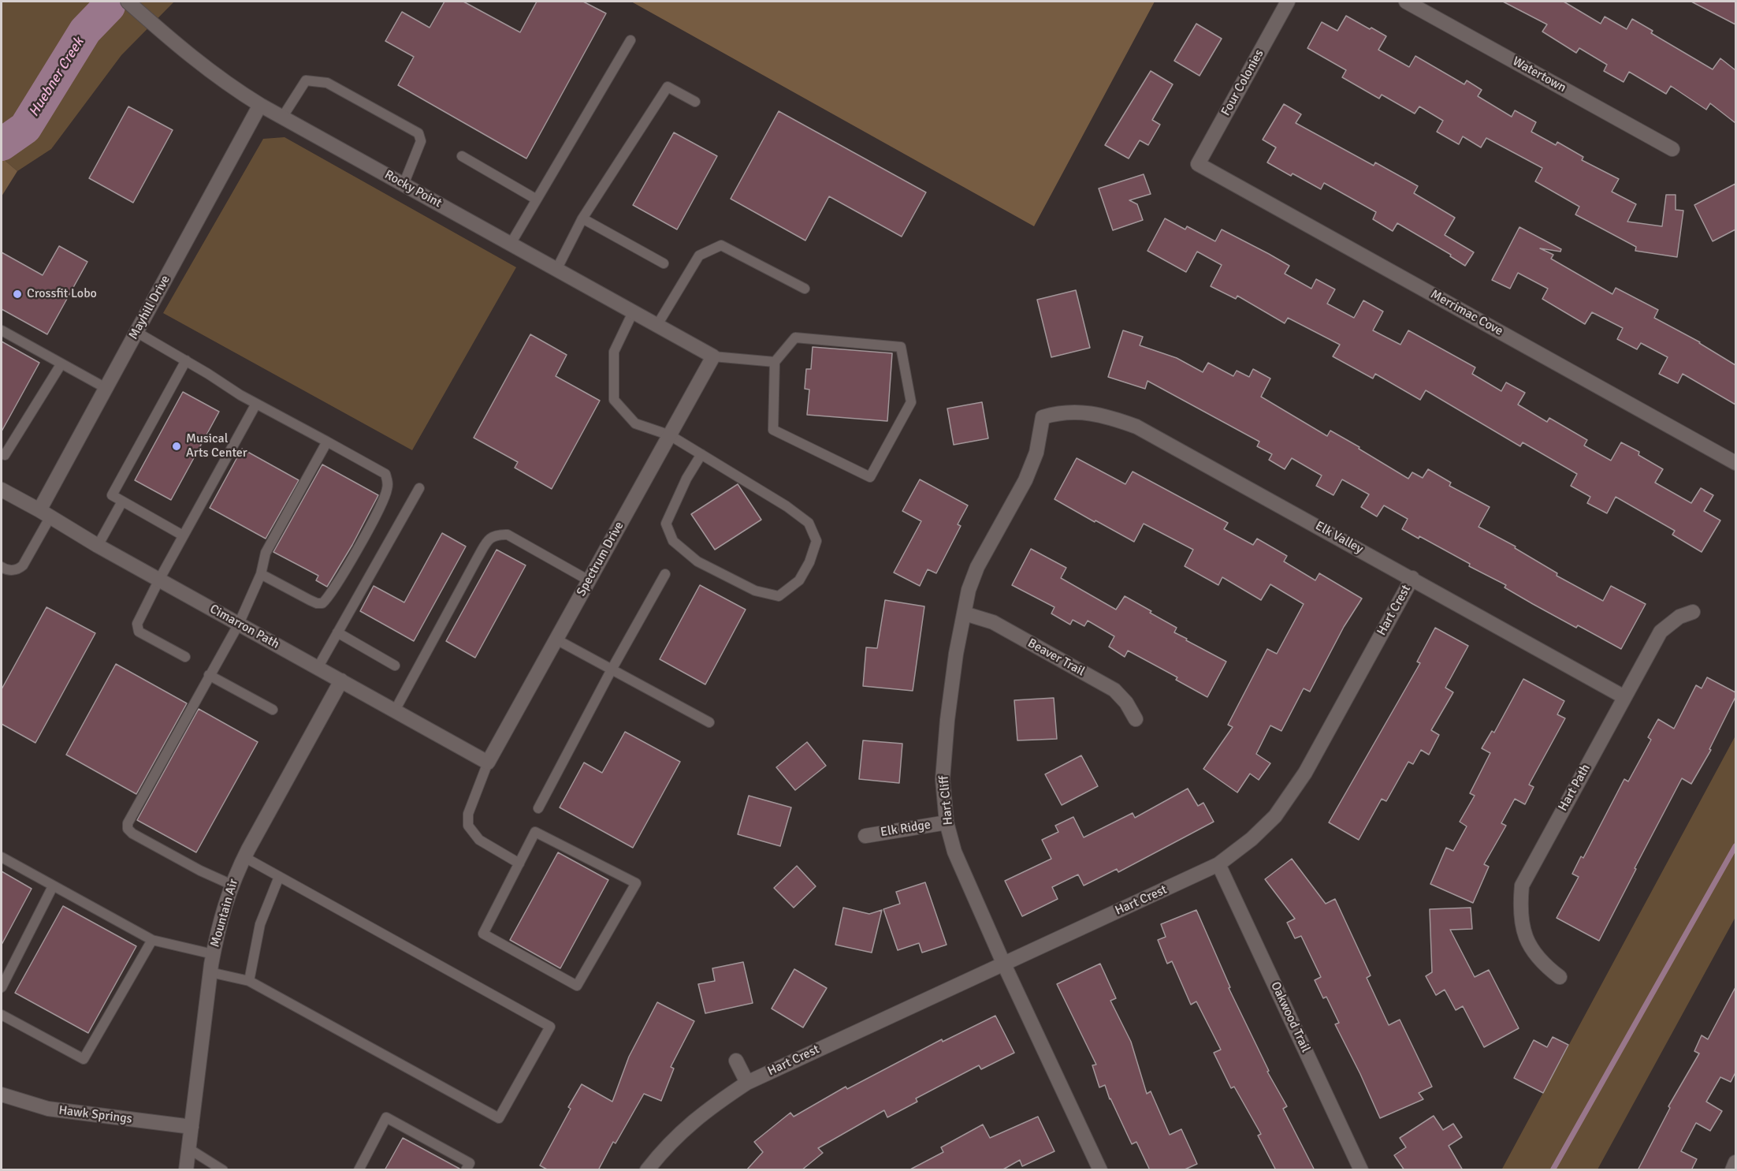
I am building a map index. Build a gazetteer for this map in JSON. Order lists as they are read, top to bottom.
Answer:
{
  "streets": {
    "street": [
      "Watertown",
      "Four Colonies",
      "Rocky Point",
      "Mayhill Drive",
      "Merrimac Cove",
      "Elk Valley",
      "Spectrum Drive",
      "Hart Crest",
      "Cimarron Path",
      "Beaver Trail",
      "Hart Path",
      "Hart Cliff",
      "Elk Ridge",
      "Mountain Air",
      "Oakwood Trail",
      "Hawk Springs"
    ]
  },
  "crossings": [
    ["Four Colonies", "Merrimac Cove"],
    ["Rocky Point", "Mayhill Drive"],
    ["Rocky Point", "Spectrum Drive"],
    ["Mayhill Drive", "Cimarron Path"],
    ["Elk Valley", "Hart Crest"],
    ["Elk Valley", "Hart Path"],
    ["Elk Valley", "Hart Cliff"],
    ["Spectrum Drive", "Cimarron Path"],
    ["Hart Crest", "Hart Cliff"],
    ["Hart Crest", "Oakwood Trail"],
    ["Cimarron Path", "Mountain Air"],
    ["Beaver Trail", "Hart Cliff"],
    ["Hart Cliff", "Elk Ridge"],
    ["Mountain Air", "Hawk Springs"]
  ],
  "water": ["Huebner Creek"],
  "places": ["Crossfit Lobo", "Musical Arts Center"]
}
